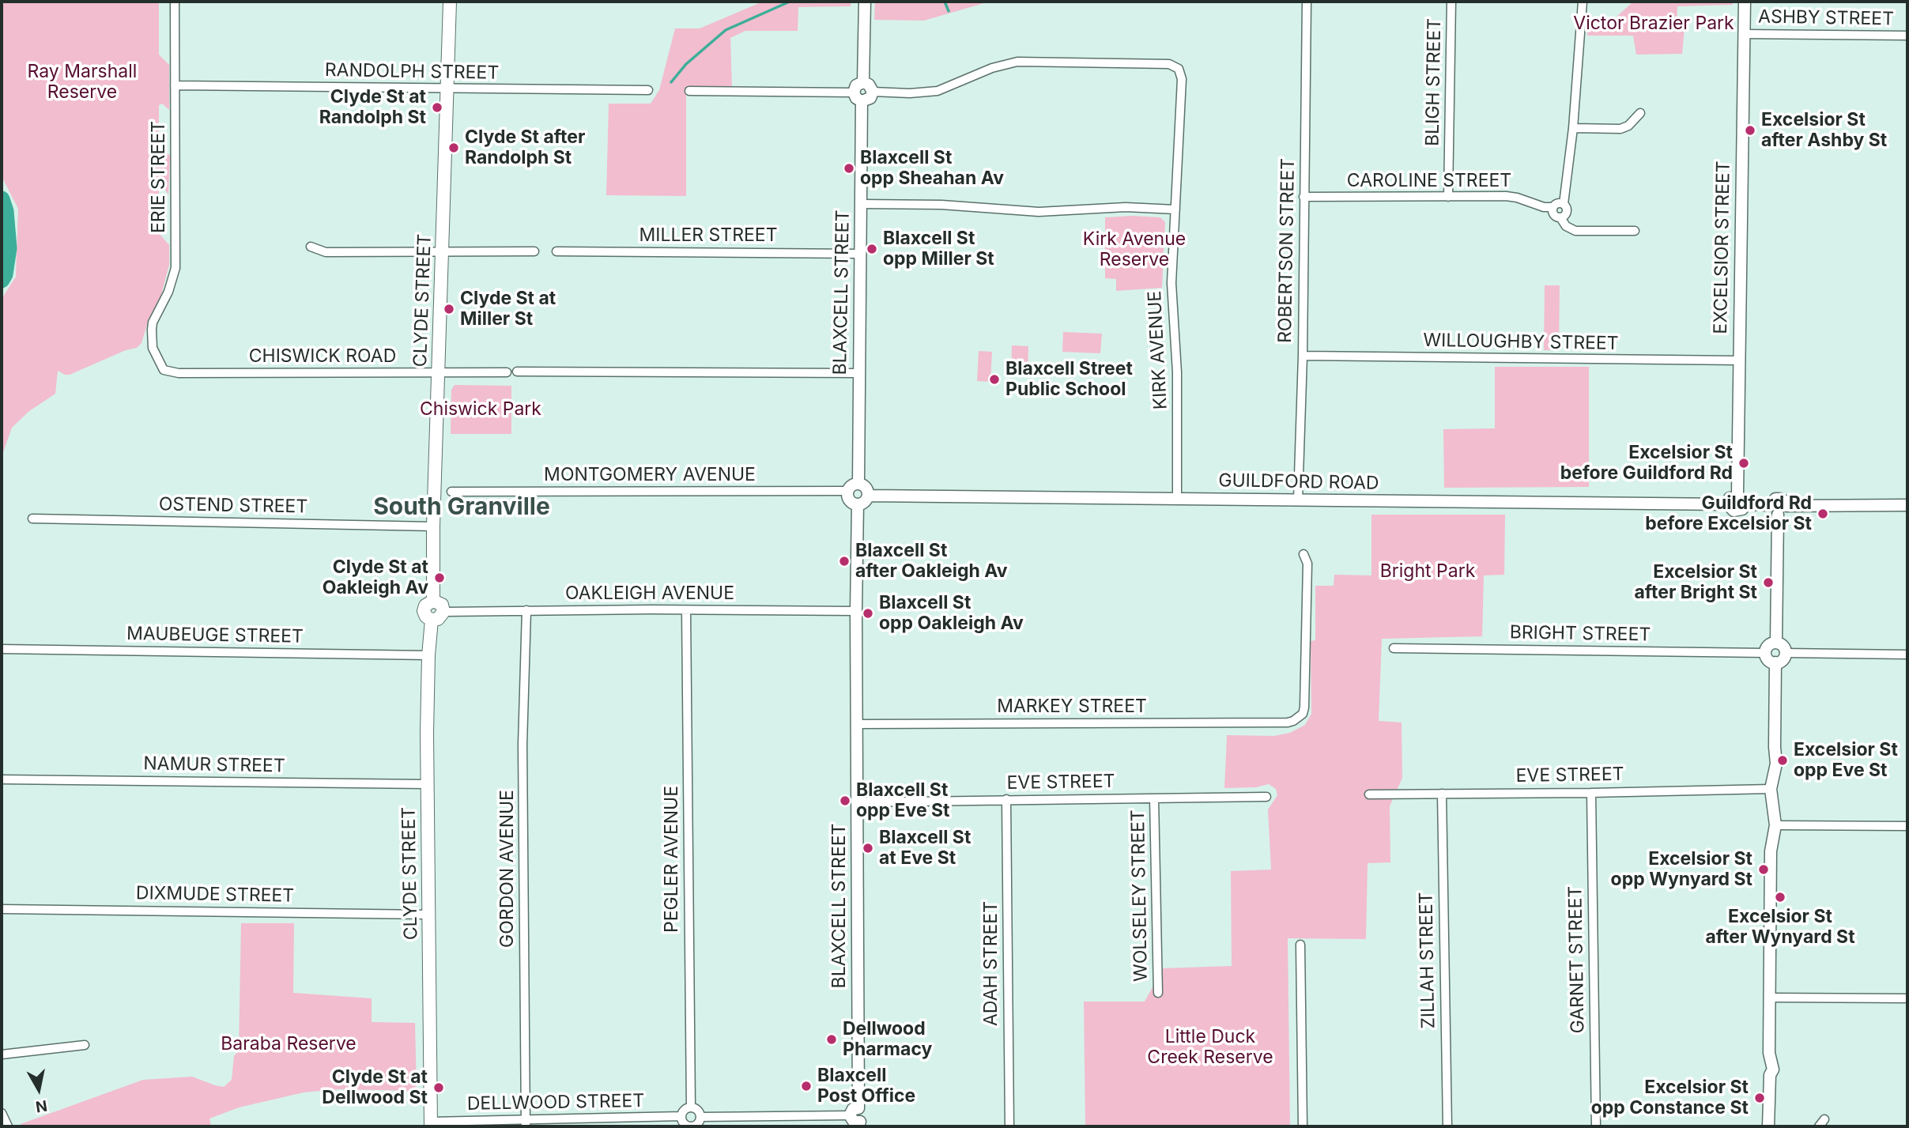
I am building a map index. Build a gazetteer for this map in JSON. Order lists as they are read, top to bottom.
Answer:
{
  "streets": {
    "main road": ["CLYDE STREET"],
    "street": [
      "ASHBY STREET",
      "RANDOLPH STREET",
      "BLIGH STREET",
      "ERIE STREET",
      "CAROLINE STREET",
      "MILLER STREET",
      "EXCELSIOR STREET",
      "ROBERTSON STREET",
      "BLAXCELL STREET",
      "WILLOUGHBY STREET",
      "KIRK AVENUE",
      "CHISWICK ROAD",
      "MONTGOMERY AVENUE",
      "GUILDFORD ROAD",
      "OSTEND STREET",
      "OAKLEIGH AVENUE",
      "BRIGHT STREET",
      "MAUBEUGE STREET",
      "MARKEY STREET",
      "NAMUR STREET",
      "EVE STREET",
      "PEGLER AVENUE",
      "GORDON AVENUE",
      "DIXMUDE STREET",
      "WOLSELEY STREET",
      "GARNET STREET",
      "ZILLAH STREET",
      "ADAH STREET",
      "DELLWOOD STREET"
    ]
  },
  "crossings": [
    ["ASHBY STREET", "EXCELSIOR STREET"],
    ["RANDOLPH STREET", "ERIE STREET"],
    ["RANDOLPH STREET", "CLYDE STREET"],
    ["BLIGH STREET", "CAROLINE STREET"],
    ["ERIE STREET", "CHISWICK ROAD"],
    ["CAROLINE STREET", "ROBERTSON STREET"],
    ["MILLER STREET", "BLAXCELL STREET"],
    ["EXCELSIOR STREET", "WILLOUGHBY STREET"],
    ["EXCELSIOR STREET", "GUILDFORD ROAD"],
    ["ROBERTSON STREET", "WILLOUGHBY STREET"],
    ["ROBERTSON STREET", "GUILDFORD ROAD"],
    ["BLAXCELL STREET", "KIRK AVENUE"],
    ["BLAXCELL STREET", "MONTGOMERY AVENUE"],
    ["BLAXCELL STREET", "GUILDFORD ROAD"],
    ["BLAXCELL STREET", "OAKLEIGH AVENUE"],
    ["BLAXCELL STREET", "MARKEY STREET"],
    ["BLAXCELL STREET", "EVE STREET"],
    ["CLYDE STREET", "CHISWICK ROAD"],
    ["CLYDE STREET", "OSTEND STREET"],
    ["CLYDE STREET", "OAKLEIGH AVENUE"],
    ["CLYDE STREET", "MAUBEUGE STREET"],
    ["CLYDE STREET", "NAMUR STREET"],
    ["CLYDE STREET", "DIXMUDE STREET"],
    ["CLYDE STREET", "DELLWOOD STREET"],
    ["KIRK AVENUE", "GUILDFORD ROAD"],
    ["MONTGOMERY AVENUE", "GUILDFORD ROAD"],
    ["OAKLEIGH AVENUE", "PEGLER AVENUE"],
    ["OAKLEIGH AVENUE", "GORDON AVENUE"],
    ["EVE STREET", "WOLSELEY STREET"],
    ["EVE STREET", "GARNET STREET"],
    ["EVE STREET", "ZILLAH STREET"],
    ["EVE STREET", "ADAH STREET"],
    ["PEGLER AVENUE", "DELLWOOD STREET"],
    ["GORDON AVENUE", "DELLWOOD STREET"]
  ],
  "districts": ["South Granville"],
  "parks": [
    "Victor Brazier Park",
    "Ray Marshall Reserve",
    "Kirk Avenue Reserve",
    "Chiswick Park",
    "Bright Park",
    "Little Duck Creek Reserve",
    "Baraba Reserve"
  ],
  "places": [
    "Clyde St at Randolph St",
    "Excelsior St after Ashby St",
    "Clyde St after Randolph St",
    "Blaxcell St opp Sheahan Av",
    "Blaxcell St opp Miller St",
    "Clyde St at Miller St",
    "Blaxcell Street Public School",
    "Excelsior St before Guildford Rd",
    "Guildford Rd before Excelsior St",
    "Blaxcell St after Oakleigh Av",
    "Clyde St at Oakleigh Av",
    "Excelsior St after Bright St",
    "Blaxcell St opp Oakleigh Av",
    "Excelsior St opp Eve St",
    "Blaxcell St opp Eve St",
    "Blaxcell St at Eve St",
    "Excelsior St opp Wynyard St",
    "Excelsior St after Wynyard St",
    "Dellwood Pharmacy",
    "Blaxcell Post Office",
    "Clyde St at Dellwood St",
    "Excelsior St opp Constance St"
  ],
  "north": "bottom"
}
